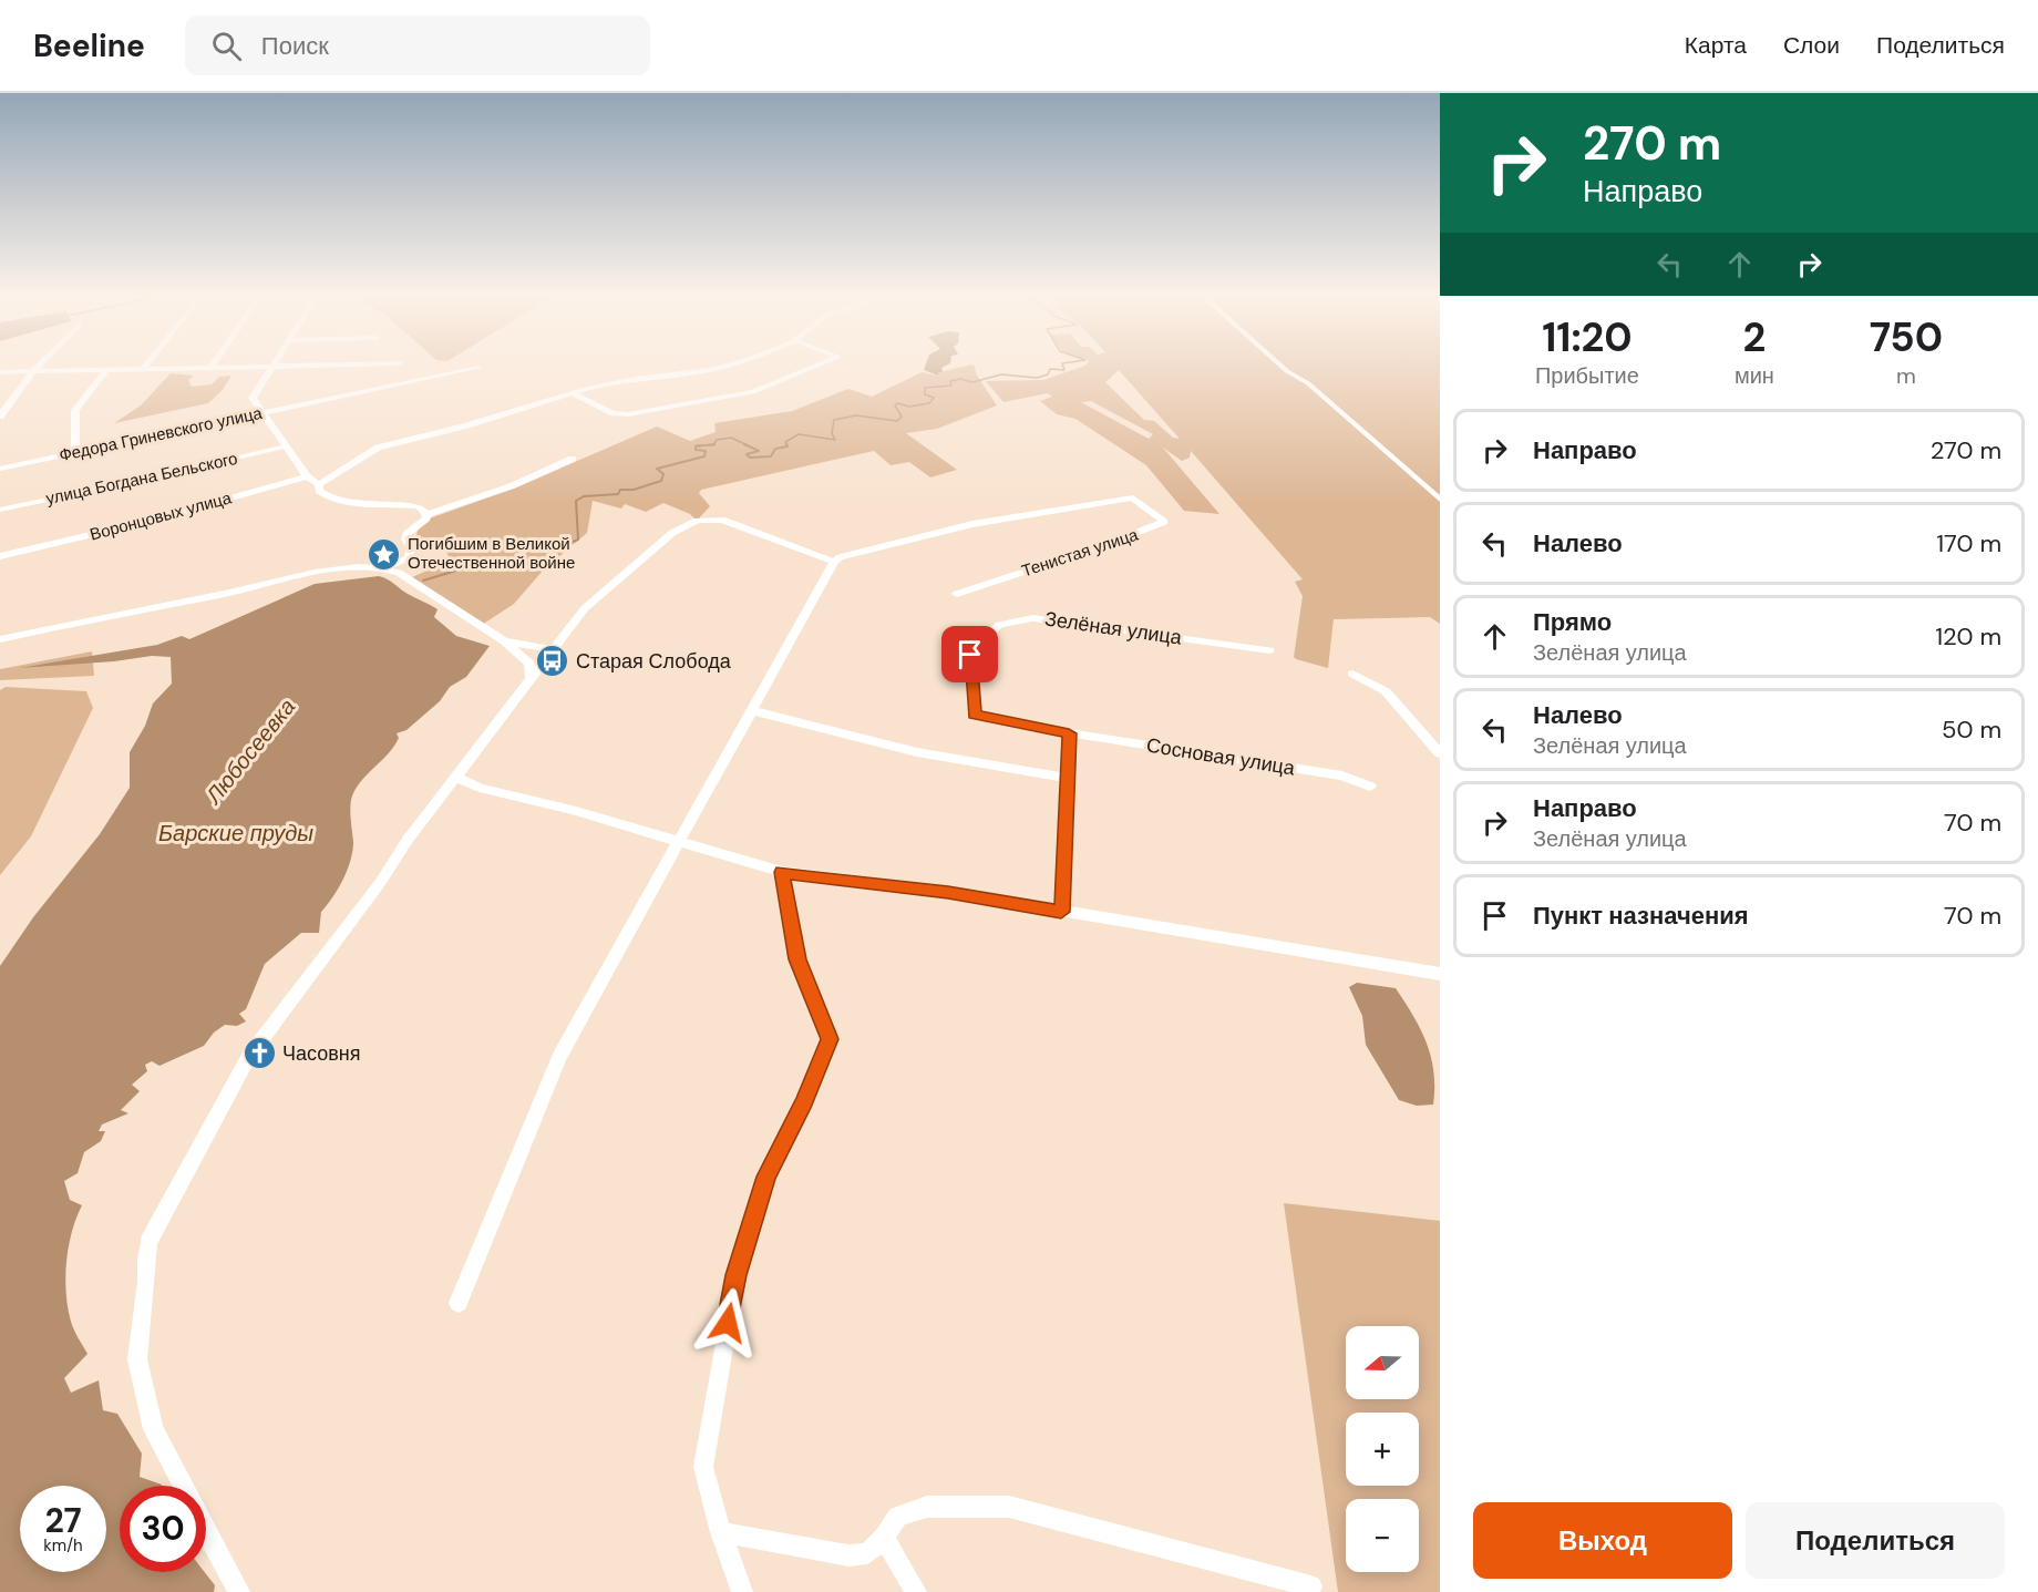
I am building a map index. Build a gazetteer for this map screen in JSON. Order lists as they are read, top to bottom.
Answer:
{
  "streets": {
    "street": [
      "Федора Гриневского улица",
      "улица Богдана Бельского",
      "Воронцовых улица",
      "Тенистая улица",
      "Зелёная улица",
      "Сосновая улица"
    ]
  },
  "crossings": [
    ["Зелёная улица", "Сосновая улица"]
  ],
  "water": ["Любосеевка", "Барские пруды"],
  "places": {
    "place": ["Погибшим в Великой Отечественной войне"],
    "bus stop": ["Старая Слобода"],
    "church": ["Часовня"]
  },
  "north": "left",
  "page": {
    "header": "Beeline",
    "search": "Поиск",
    "nav": ["Карта", "Слои", "Поделиться"],
    "turn": ["270 m", "Направо"],
    "eta": [
      "11:20",
      "Прибытие",
      "2",
      "мин",
      "750",
      "m"
    ],
    "list": [
      {
        "name": "Направо",
        "value": "270 m"
      },
      {
        "name": "Налево",
        "value": "170 m"
      },
      {
        "name": "Прямо",
        "note": "Зелёная улица",
        "value": "120 m"
      },
      {
        "name": "Налево",
        "note": "Зелёная улица",
        "value": "50 m"
      },
      {
        "name": "Направо",
        "note": "Зелёная улица",
        "value": "70 m"
      },
      {
        "name": "Пункт назначения",
        "value": "70 m"
      }
    ],
    "map_buttons": ["+", "−"],
    "speed": "27 km/h",
    "limit": "30",
    "buttons": ["Выход", "Поделиться"]
  }
}
